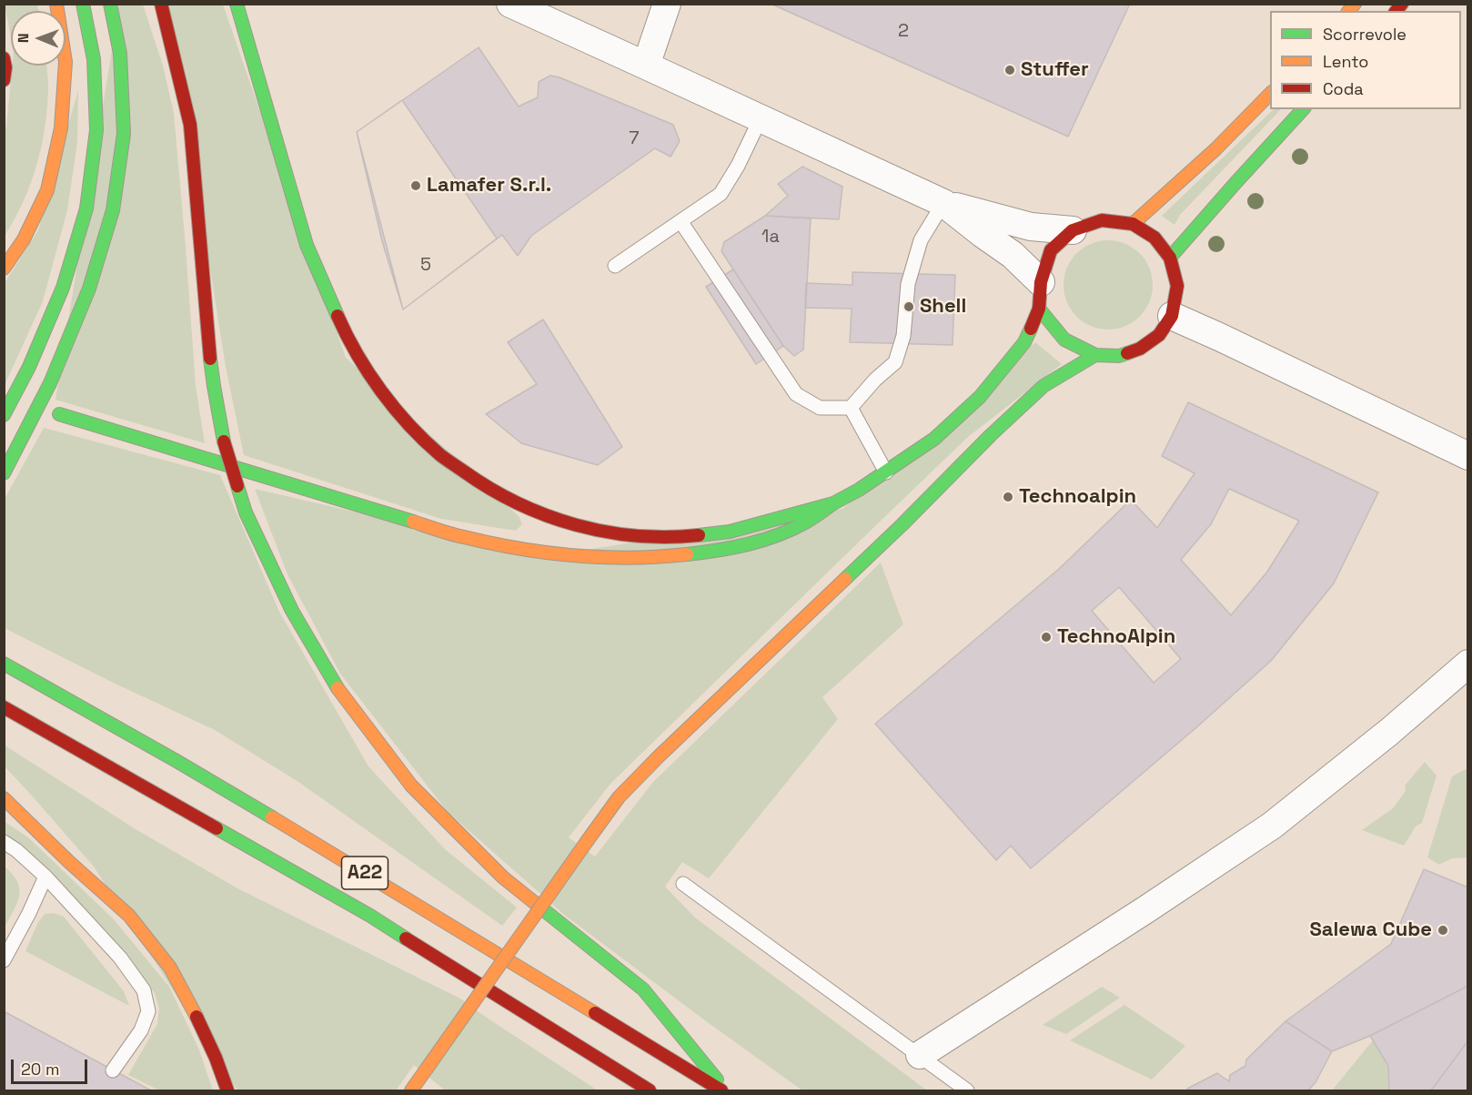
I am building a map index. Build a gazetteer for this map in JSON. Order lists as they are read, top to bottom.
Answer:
{
  "streets": {
    "main road": ["A22"]
  },
  "places": [
    "Stuffer",
    "Lamafer S.r.l.",
    "Shell",
    "Technoalpin",
    "TechnoAlpin",
    "Salewa Cube"
  ],
  "house_numbers": [
    "2",
    "7",
    "1a",
    "5"
  ],
  "legend": ["Scorrevole", "Lento", "Coda"],
  "scale_bar": "20 m",
  "north": "left"
}
